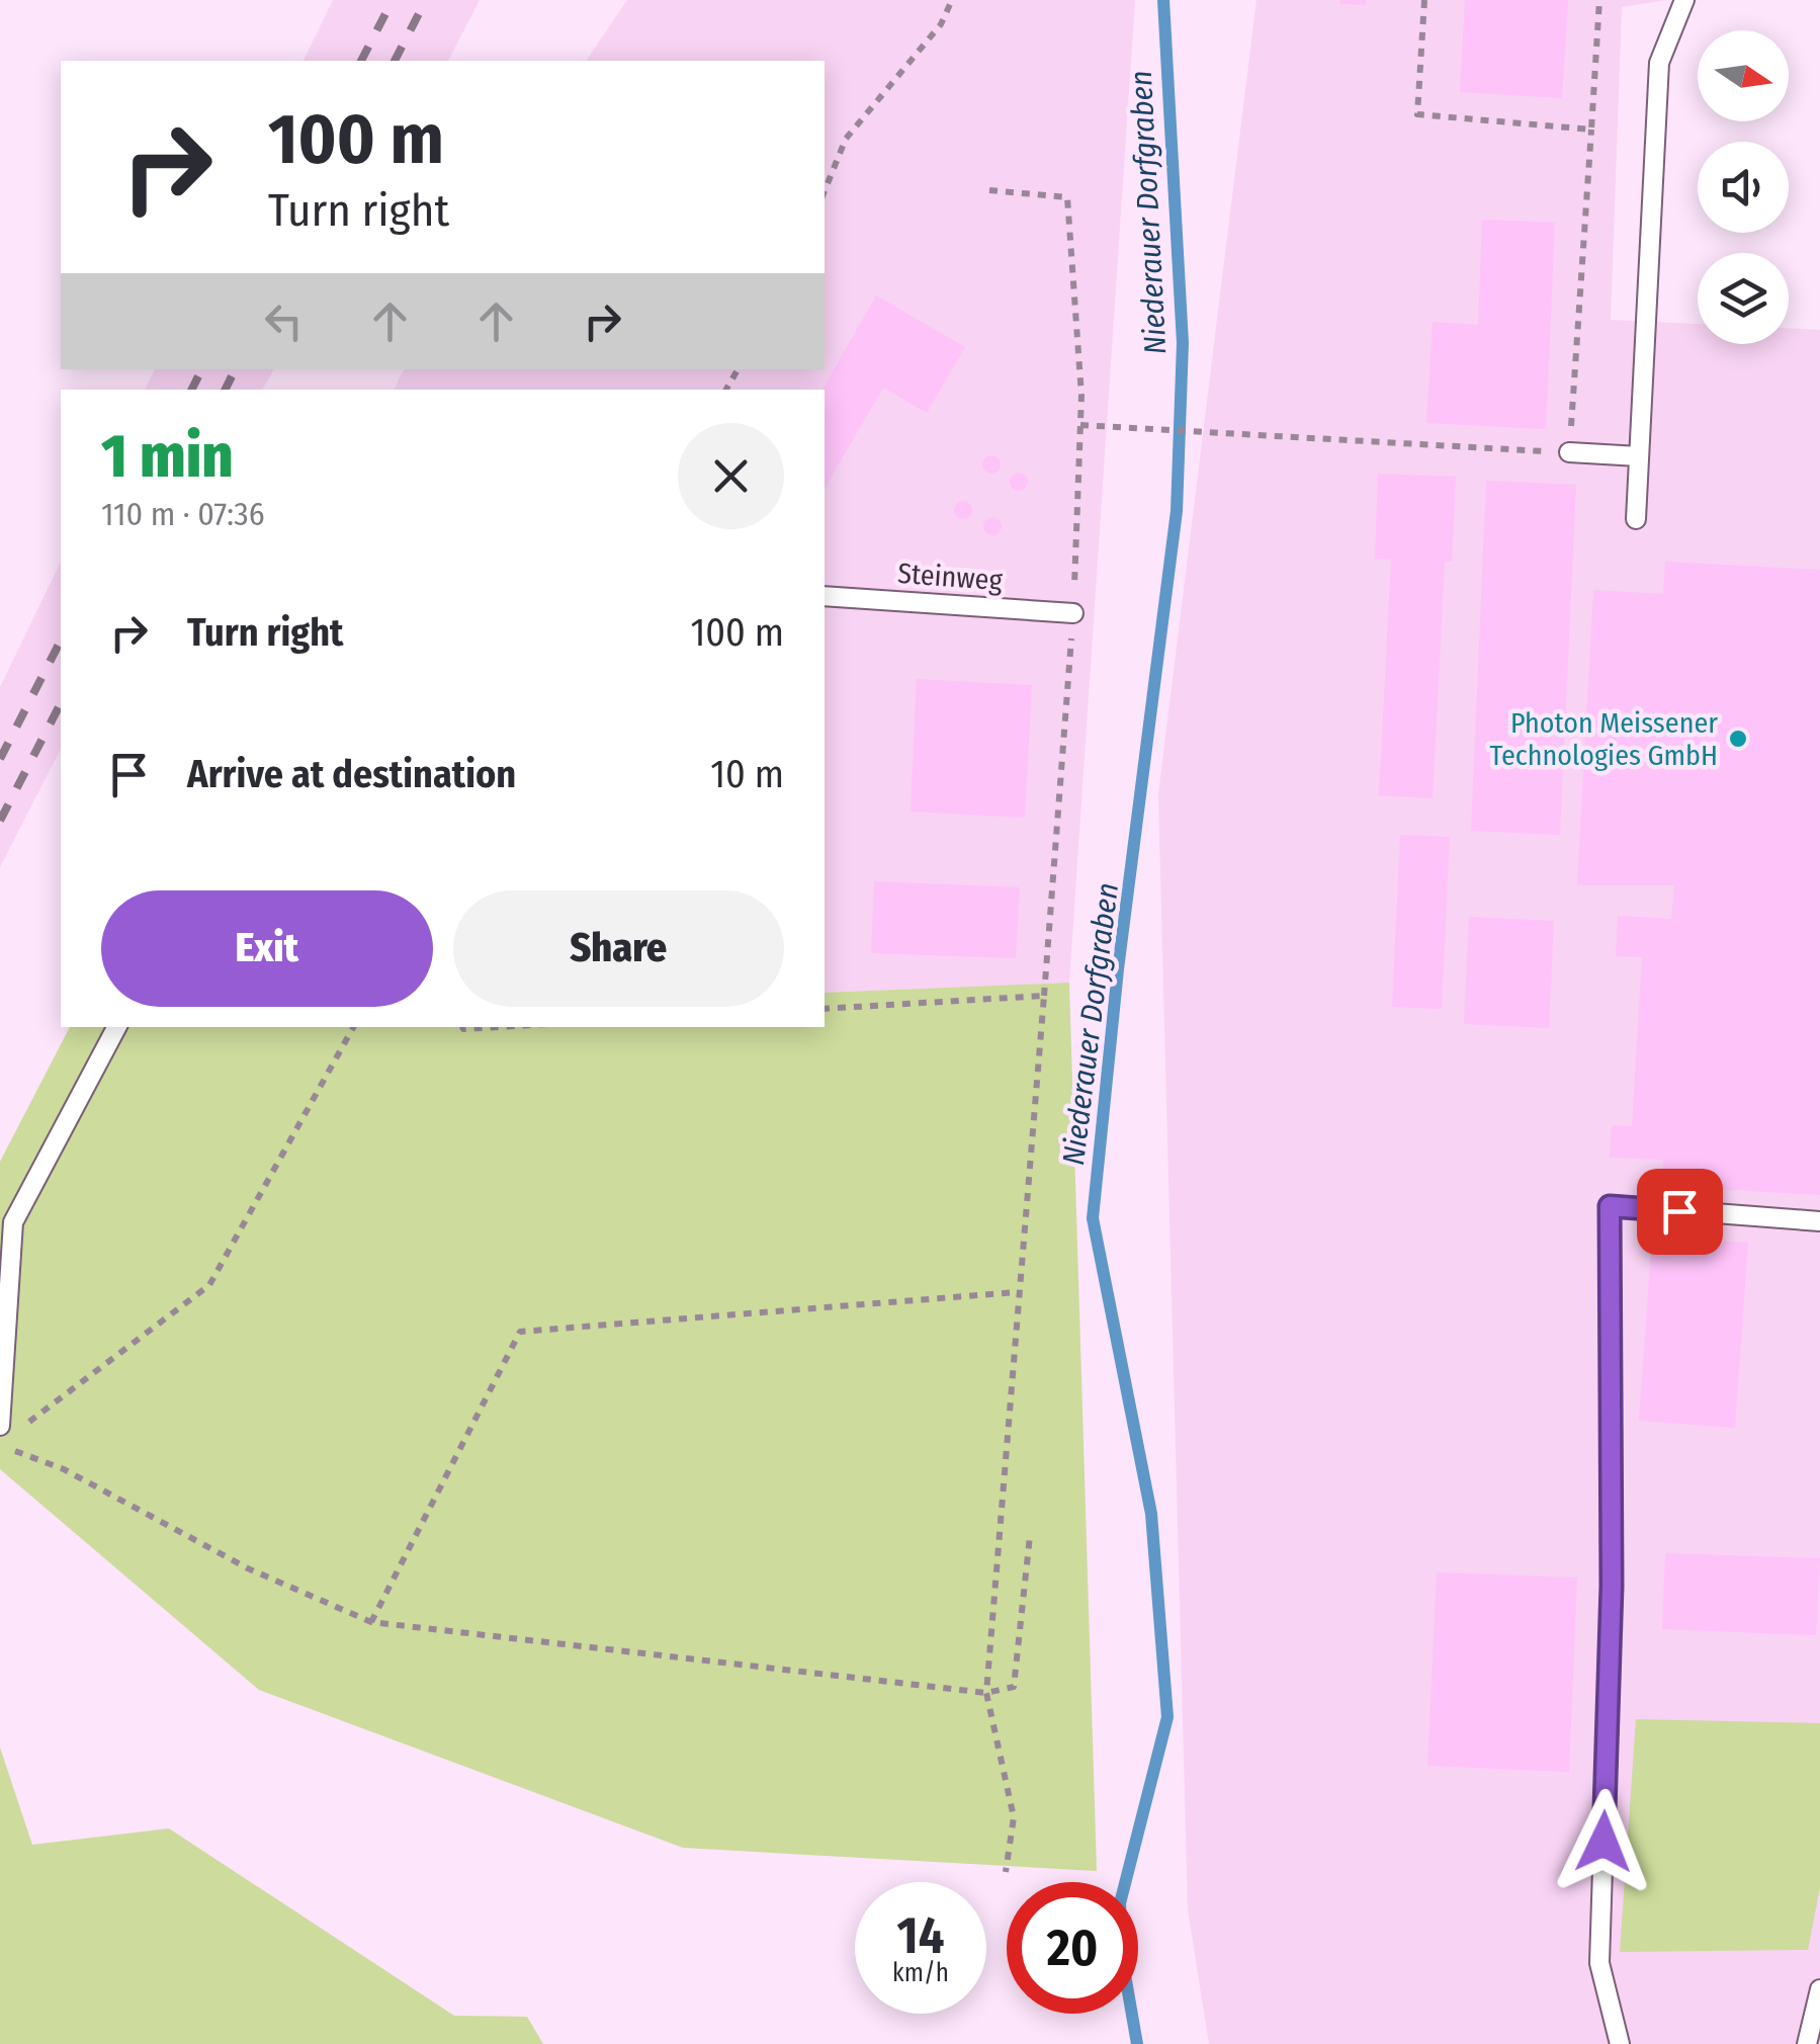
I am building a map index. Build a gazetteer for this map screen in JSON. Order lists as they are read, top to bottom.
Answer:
{
  "streets": {
    "lane": ["Steinweg"]
  },
  "water": ["Niederauer Dorfgraben"],
  "places": ["Photon Meissener Technologies GmbH"],
  "north": "right",
  "page": {
    "turn": ["100 m", "Turn right"],
    "heading": ["1 min", "110 m · 07:36"],
    "list": [
      {
        "name": "Turn right",
        "value": "100 m"
      },
      {
        "name": "Arrive at destination",
        "value": "10 m"
      }
    ],
    "buttons": ["Exit", "Share"],
    "speed": "14 km/h",
    "limit": "20"
  }
}
